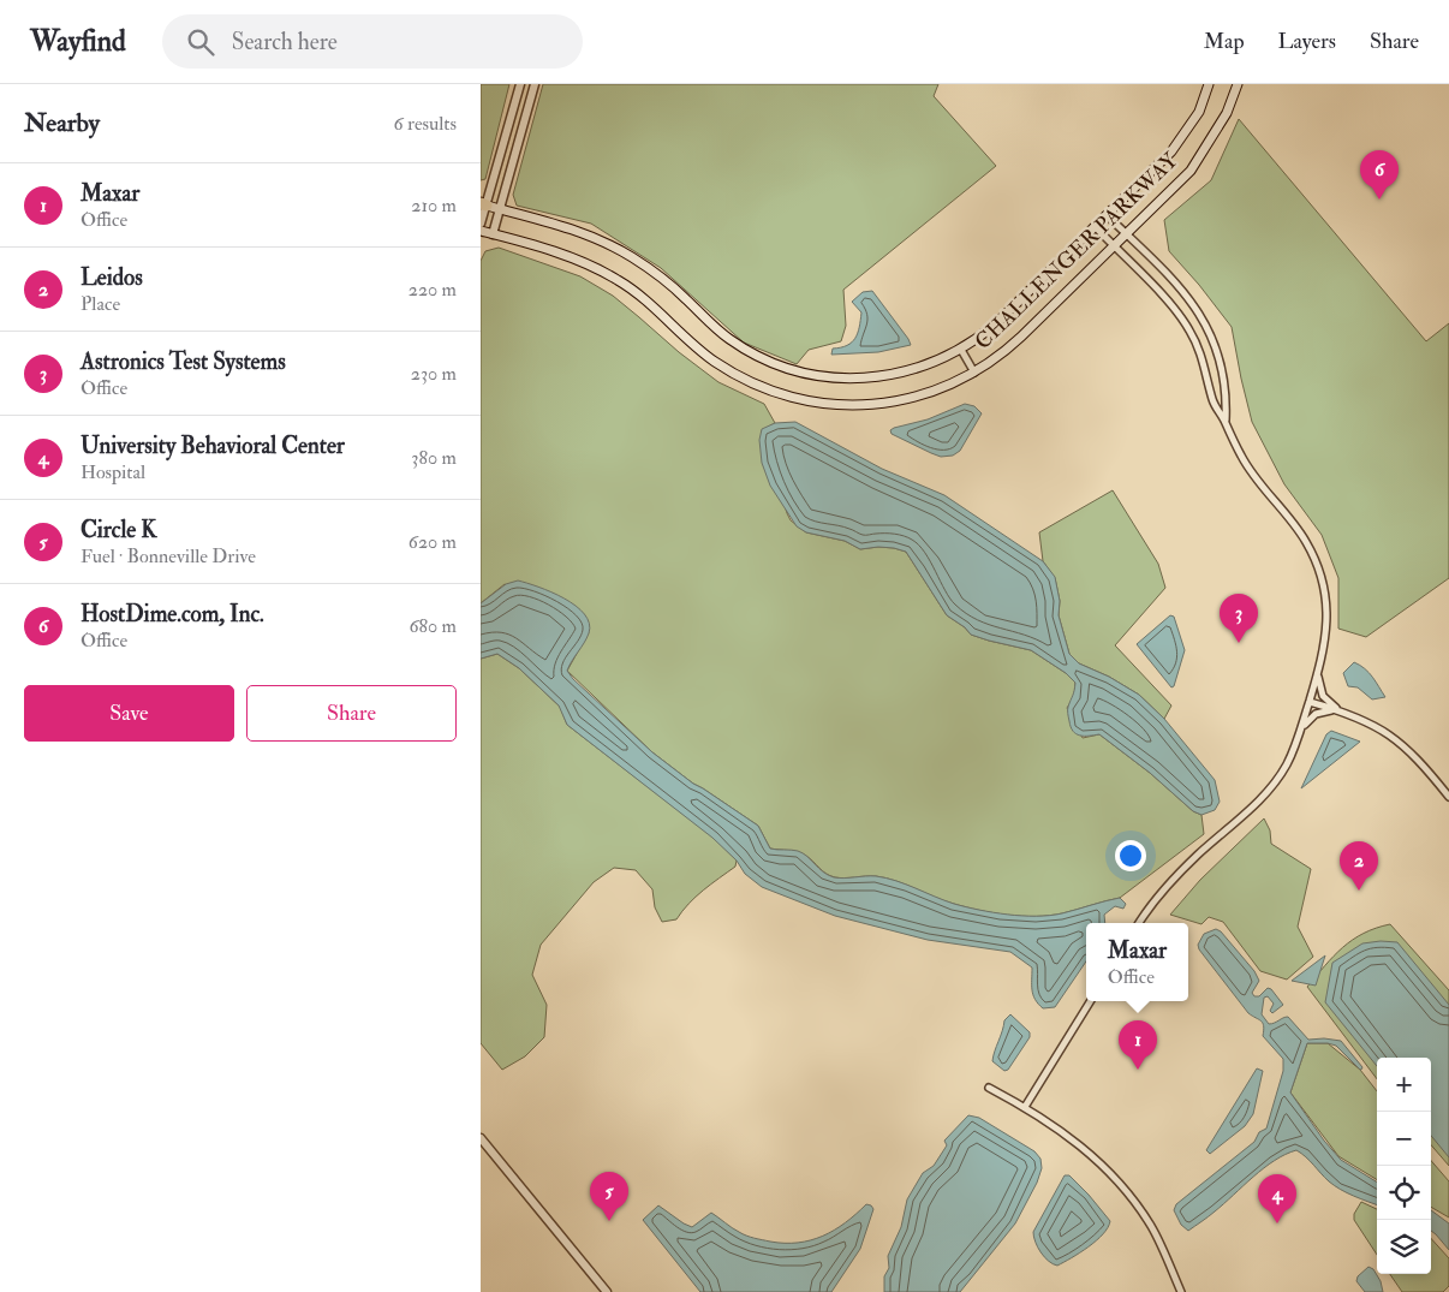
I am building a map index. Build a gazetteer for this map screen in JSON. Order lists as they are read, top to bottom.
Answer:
{
  "streets": {
    "main road": ["CHALLENGER PARKWAY"]
  },
  "page": {
    "header": "Wayfind",
    "search": "Search here",
    "nav": ["Map", "Layers", "Share"],
    "heading": ["Nearby", "6 results"],
    "pins": [
      "6",
      "3",
      "2",
      "1",
      "5",
      "4"
    ],
    "list": [
      {
        "mark": "1",
        "name": "Maxar",
        "note": "Office",
        "value": "210 m"
      },
      {
        "mark": "2",
        "name": "Leidos",
        "note": "Place",
        "value": "220 m"
      },
      {
        "mark": "3",
        "name": "Astronics Test Systems",
        "note": "Office",
        "value": "230 m"
      },
      {
        "mark": "4",
        "name": "University Behavioral Center",
        "note": "Hospital",
        "value": "380 m"
      },
      {
        "mark": "5",
        "name": "Circle K",
        "note": "Fuel · Bonneville Drive",
        "value": "620 m"
      },
      {
        "mark": "6",
        "name": "HostDime.com, Inc.",
        "note": "Office",
        "value": "680 m"
      }
    ],
    "buttons": ["Save", "Share"],
    "popup": ["Maxar", "Office"],
    "map_buttons": ["+", "−"]
  }
}
